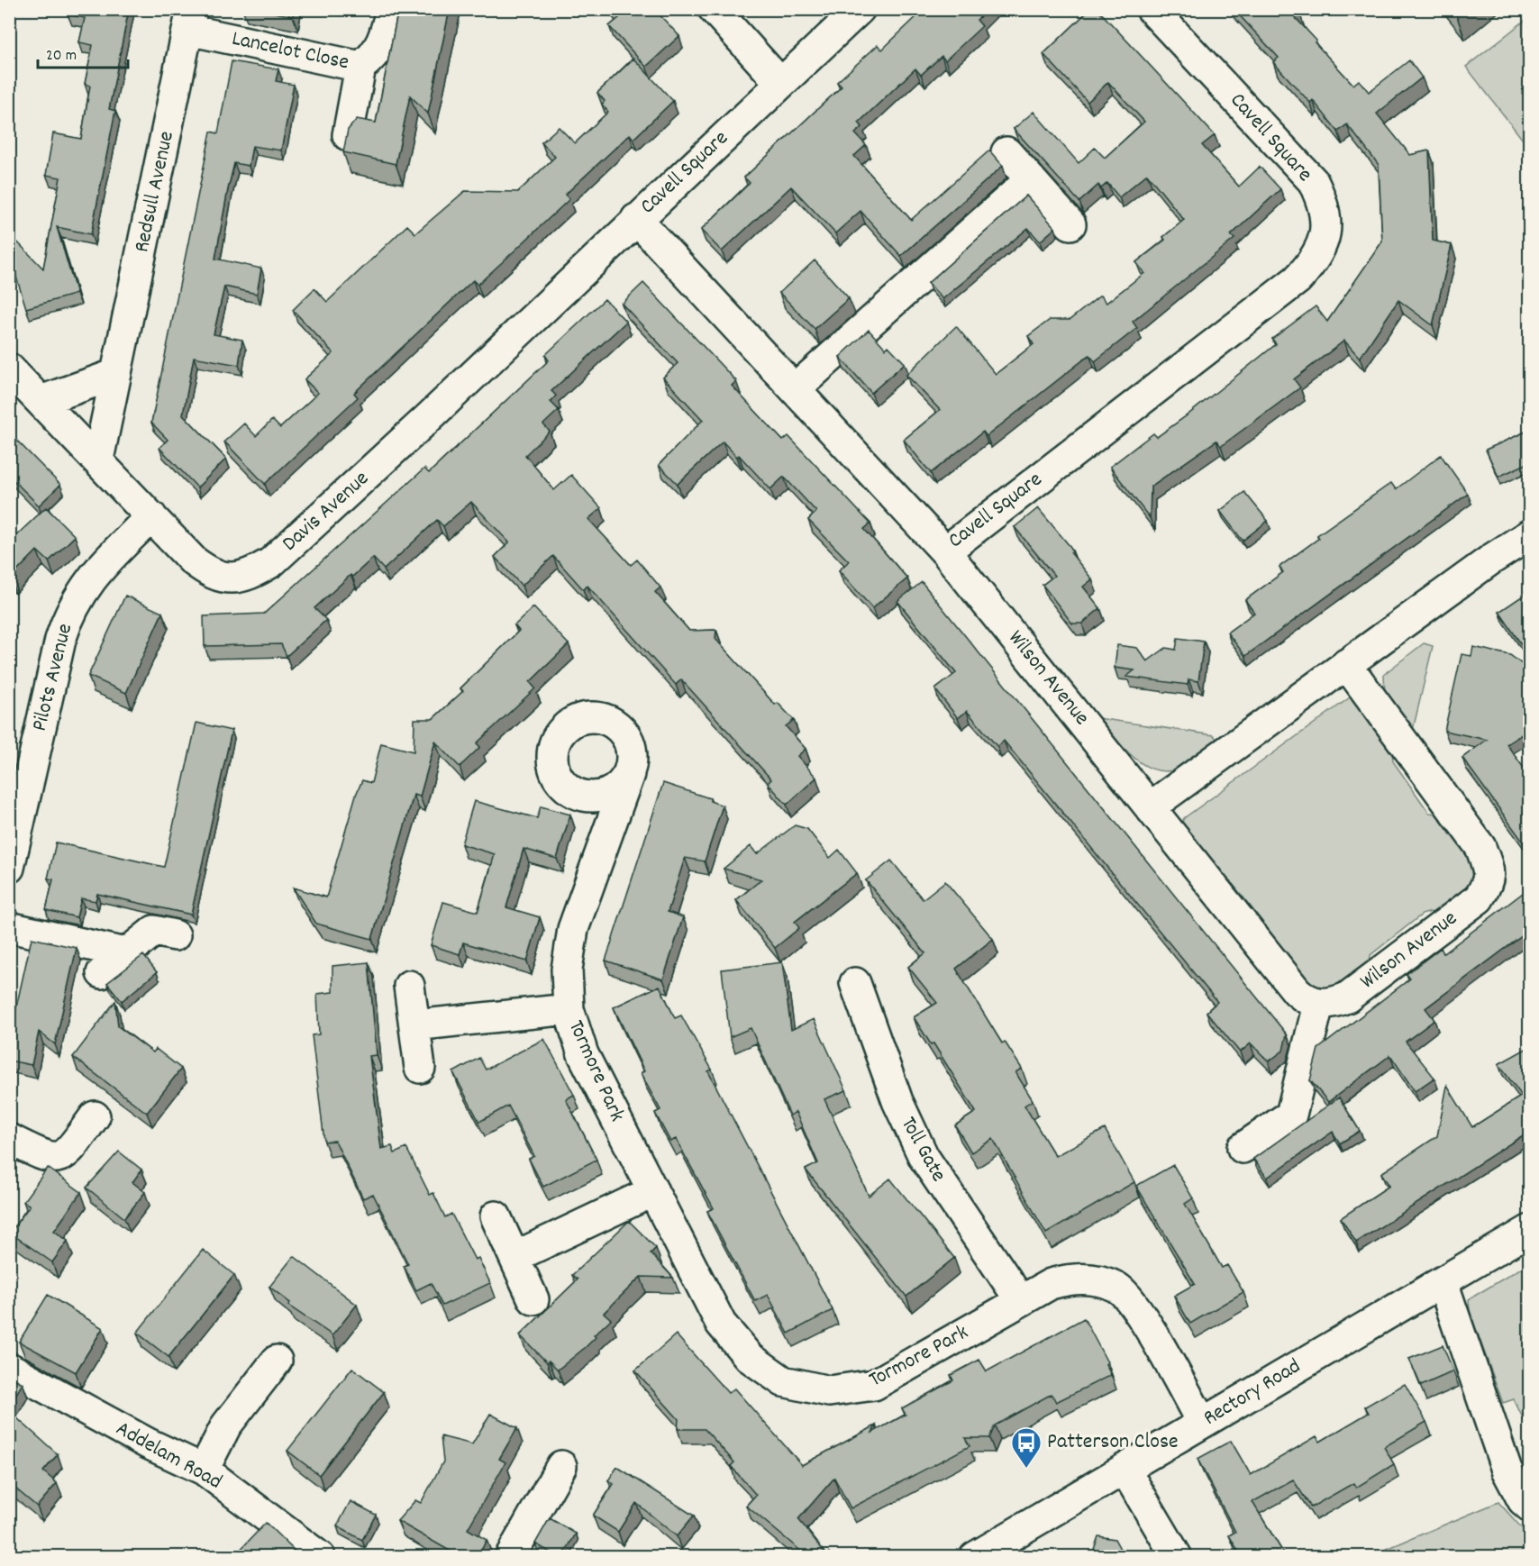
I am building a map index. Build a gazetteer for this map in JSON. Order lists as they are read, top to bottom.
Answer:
{
  "streets": {
    "street": [
      "Lancelot Close",
      "Cavell Square",
      "Redsull Avenue",
      "Davis Avenue",
      "Pilots Avenue",
      "Wilson Avenue",
      "Tormore Park",
      "Toll Gate",
      "Rectory Road",
      "Addelam Road"
    ]
  },
  "crossings": [
    ["Lancelot Close", "Redsull Avenue"],
    ["Cavell Square", "Davis Avenue"],
    ["Cavell Square", "Wilson Avenue"],
    ["Redsull Avenue", "Davis Avenue"],
    ["Davis Avenue", "Pilots Avenue"],
    ["Tormore Park", "Toll Gate"],
    ["Tormore Park", "Rectory Road"]
  ],
  "places": {
    "bus stop": ["Patterson Close"]
  },
  "scale_bar": "20 m"
}
